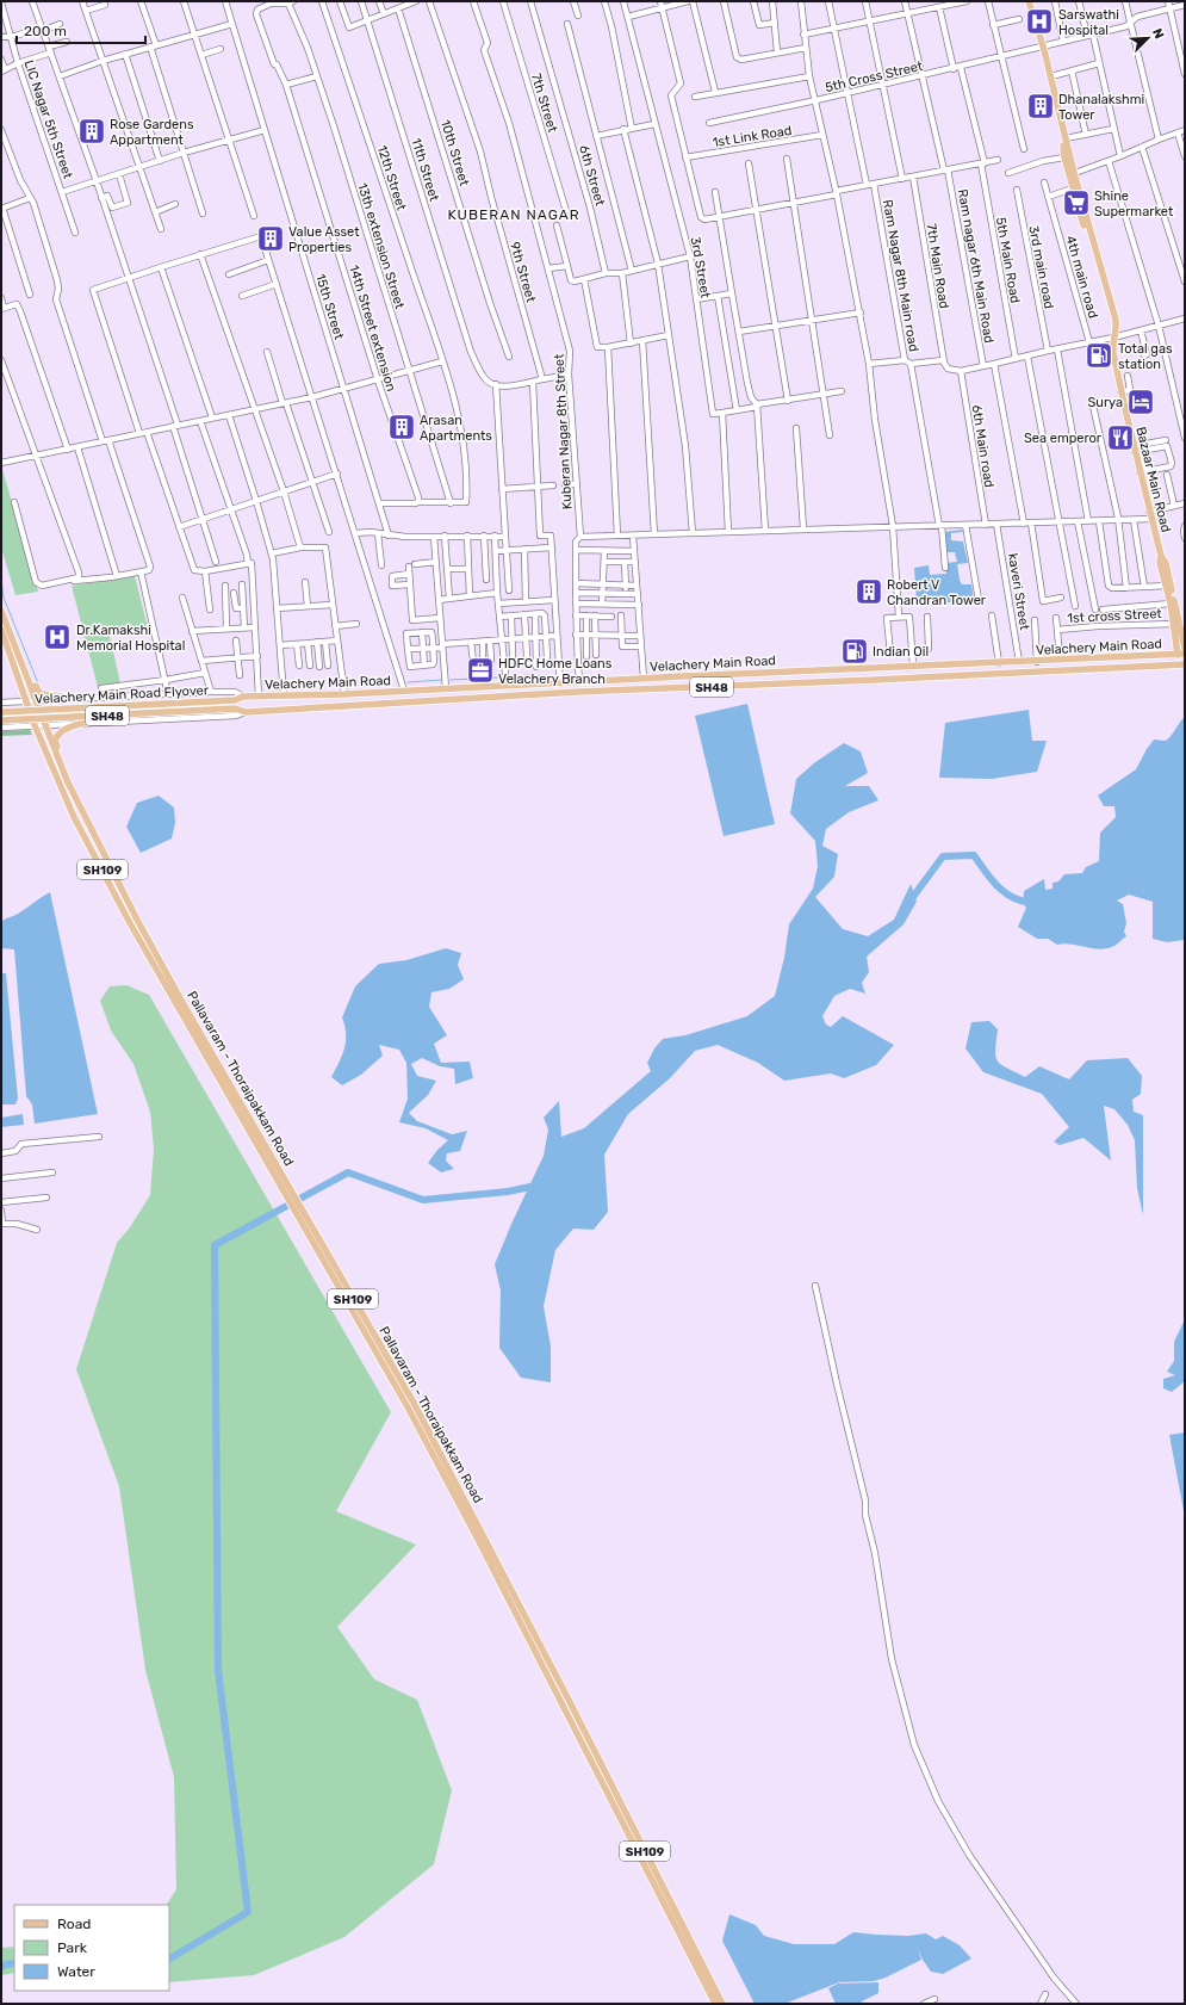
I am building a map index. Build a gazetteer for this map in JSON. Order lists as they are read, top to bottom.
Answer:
{
  "streets": {
    "main road": [
      "Bazaar Main Road",
      "Velachery Main Road",
      "SH48",
      "Velachery Main Road Flyover",
      "SH109",
      "Pallavaram - Thoraipakkam Road"
    ],
    "street": [
      "5th Cross Street",
      "7th Street",
      "LIC Nagar 5th Street",
      "1st Link Road",
      "10th Street",
      "11th Street",
      "6th Street",
      "12th Street",
      "13th extension Street",
      "5th Main Road",
      "7th Main Road",
      "Ram nagar 6th Main Road",
      "3rd Street",
      "3rd main road",
      "9th Street",
      "Ram Nagar 8th Main road",
      "4th main road",
      "15th Street",
      "14th Street extension",
      "Kuberan Nagar 8th Street",
      "6th Main road",
      "kaveri Street",
      "1st cross Street"
    ]
  },
  "crossings": [
    ["5th Cross Street", "5th Main Road"],
    ["LIC Nagar 5th Street", "15th Street"],
    ["12th Street", "13th extension Street"],
    ["7th Main Road", "Ram Nagar 8th Main road"],
    ["Bazaar Main Road", "1st cross Street"],
    ["Bazaar Main Road", "Velachery Main Road"],
    ["kaveri Street", "Velachery Main Road"],
    ["1st cross Street", "Velachery Main Road"],
    ["Velachery Main Road", "Velachery Main Road Flyover"]
  ],
  "districts": ["KUBERAN NAGAR"],
  "places": {
    "hospital": ["Sarswathi Hospital", "Dr.Kamakshi Memorial Hospital"],
    "building": [
      "Dhanalakshmi Tower",
      "Rose Gardens Appartment",
      "Value Asset Properties",
      "Arasan Apartments",
      "Robert V Chandran Tower"
    ],
    "supermarket": ["Shine Supermarket"],
    "fuel station": ["Total gas station", "Indian Oil"],
    "hotel": ["Surya"],
    "restaurant": ["Sea emperor"],
    "office": ["HDFC Home Loans Velachery Branch"]
  },
  "legend": ["Road", "Park", "Water"],
  "scale_bar": "200 m",
  "north": "top right"
}
